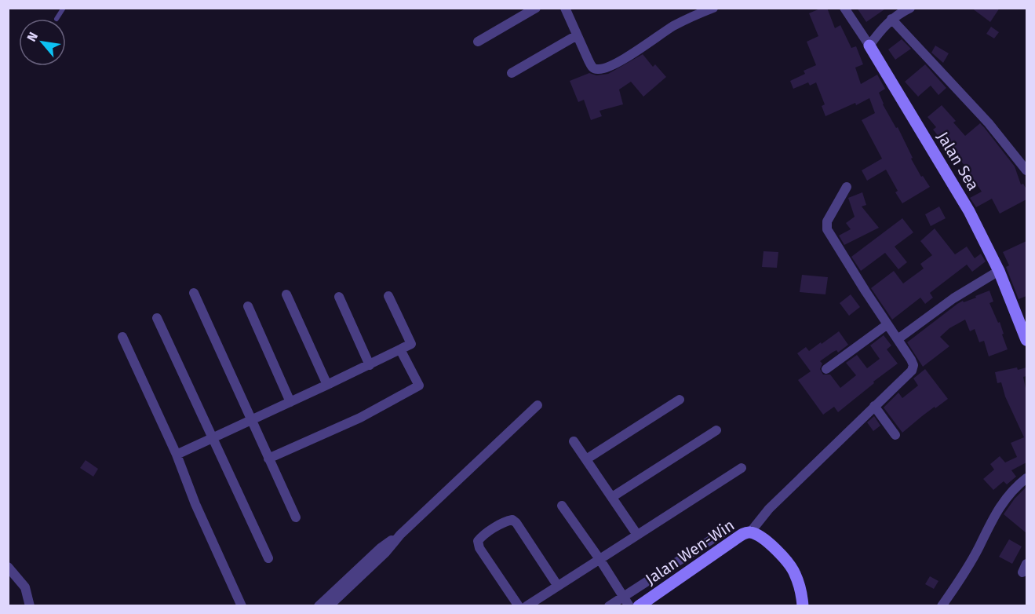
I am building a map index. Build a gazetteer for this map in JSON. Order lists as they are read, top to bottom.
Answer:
{
  "streets": {
    "street": ["Jalan Sea", "Jalan Wen-Win"]
  },
  "north": "top left"
}
